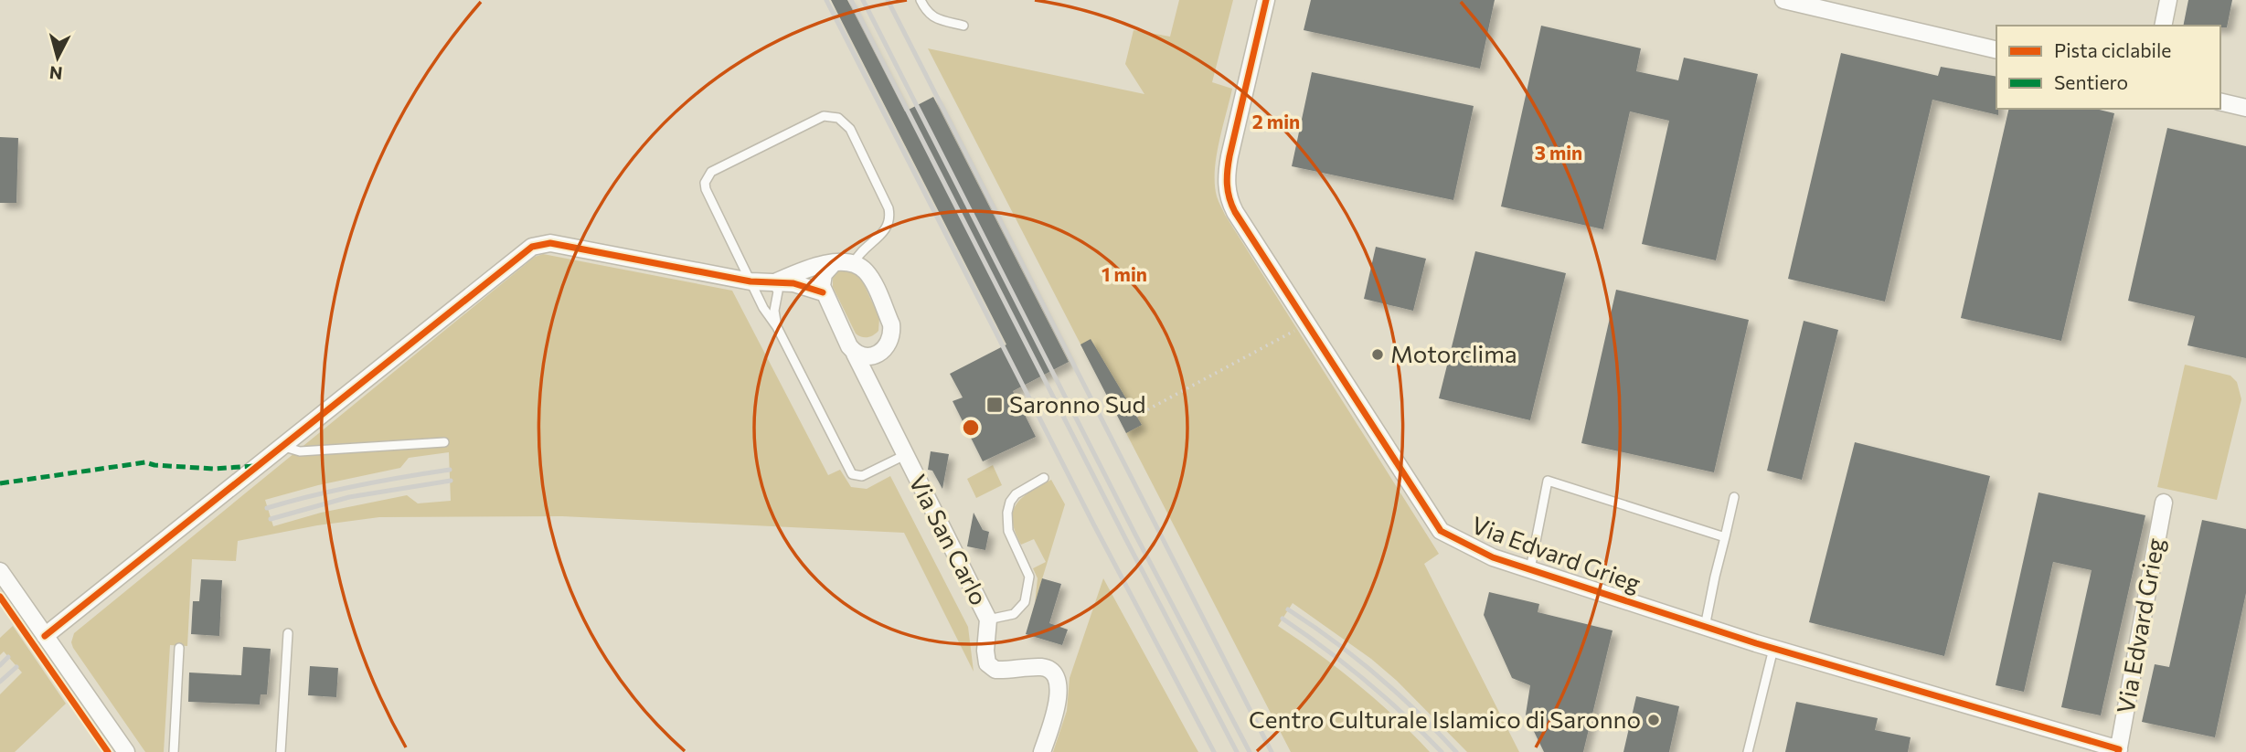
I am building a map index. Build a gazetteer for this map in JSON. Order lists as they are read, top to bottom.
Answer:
{
  "streets": {
    "street": ["Via San Carlo", "Via Edvard Grieg"]
  },
  "places": {
    "other": ["Motorclima", "Centro Culturale Islamico di Saronno"],
    "transit": ["Saronno Sud"]
  },
  "legend": ["Pista ciclabile", "Sentiero"],
  "north": "bottom",
  "rings": ["2 min", "3 min", "1 min"]
}
